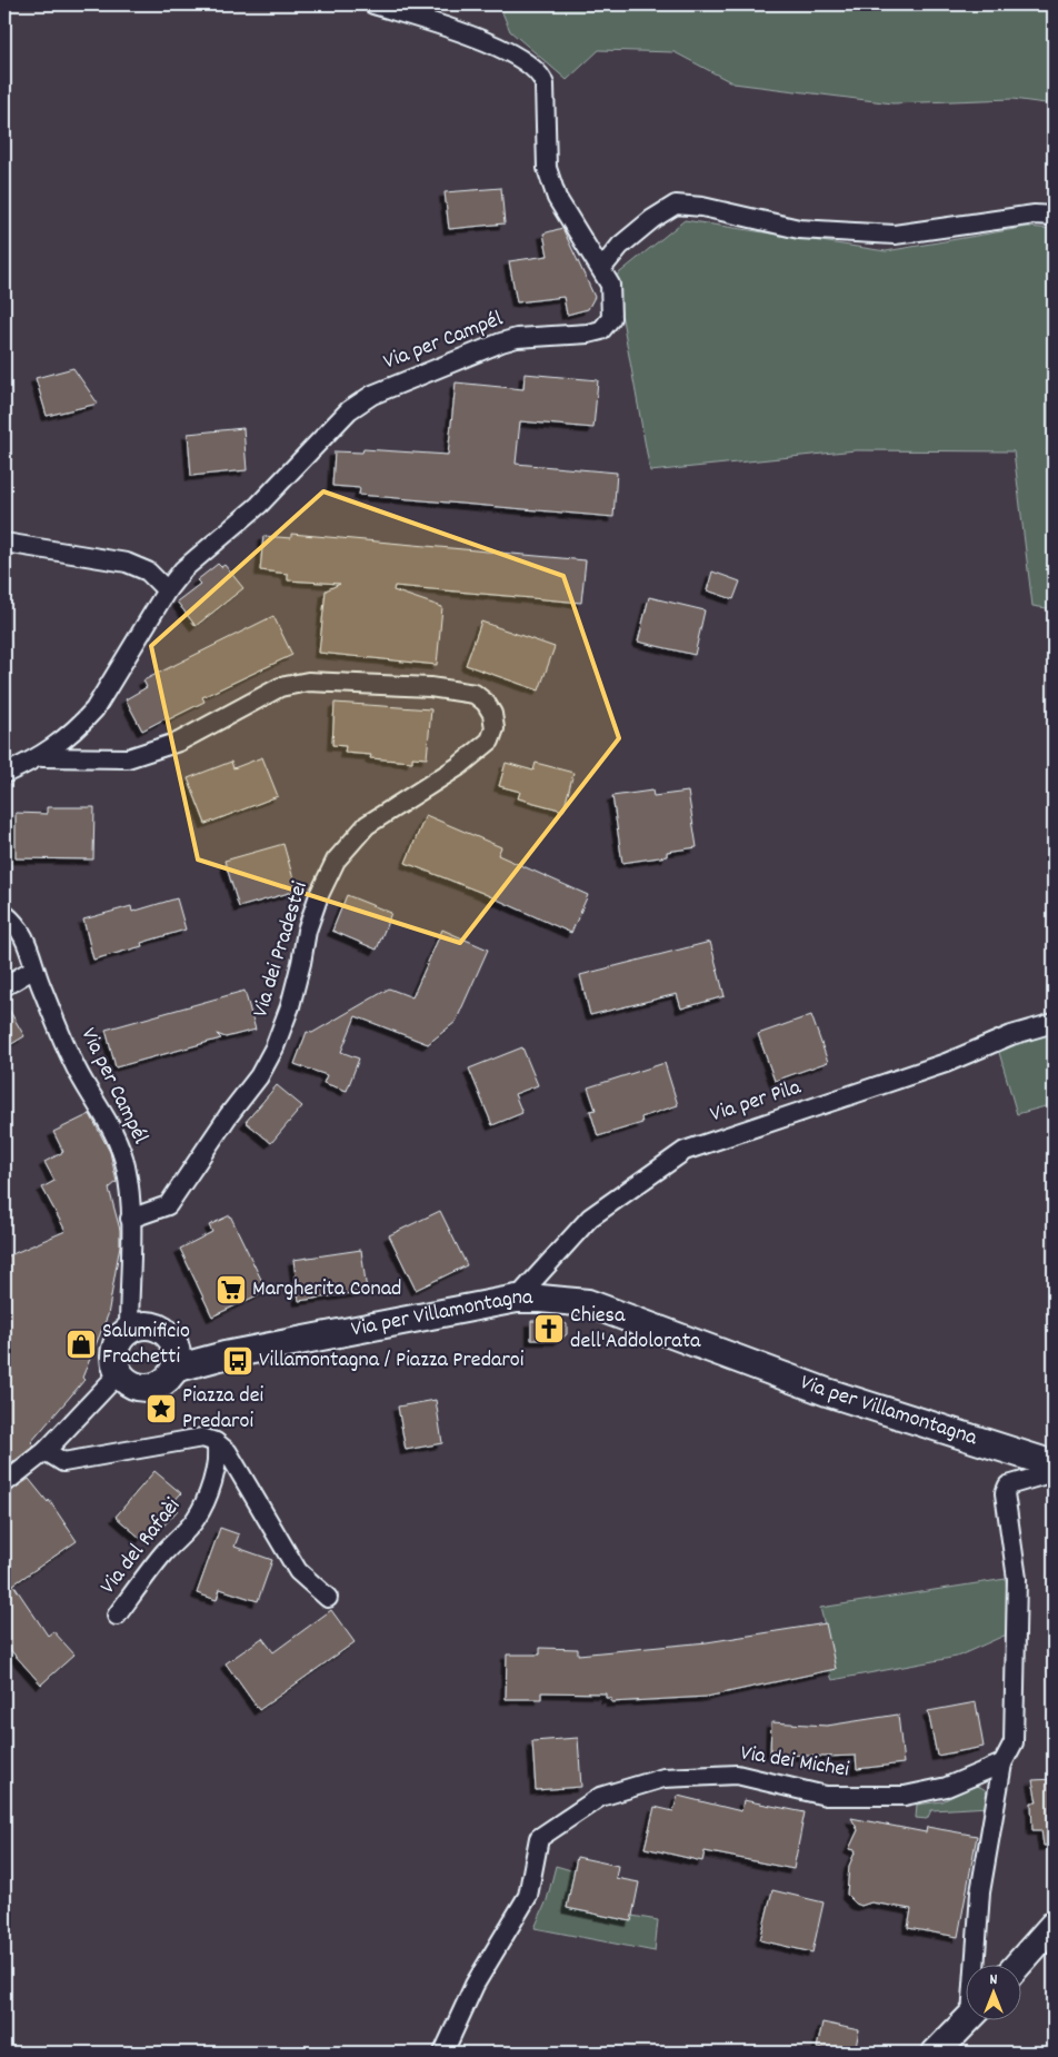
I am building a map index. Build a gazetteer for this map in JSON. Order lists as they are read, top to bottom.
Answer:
{
  "streets": {
    "street": [
      "Via per Campél",
      "Via dei Pradestei",
      "Via per Pila",
      "Via per Villamontagna",
      "Via del Rafaèi",
      "Via dei Michei"
    ]
  },
  "crossings": [
    ["Via per Campél", "Via dei Pradestei"],
    ["Via per Campél", "Via per Villamontagna"],
    ["Via per Pila", "Via per Villamontagna"]
  ],
  "places": {
    "supermarket": ["Margherita Conad"],
    "church": ["Chiesa dell'Addolorata"],
    "shop": ["Salumificio Frachetti"],
    "bus stop": ["Villamontagna / Piazza Predaroi"],
    "place": ["Piazza dei Predaroi"]
  },
  "north": "top"
}
